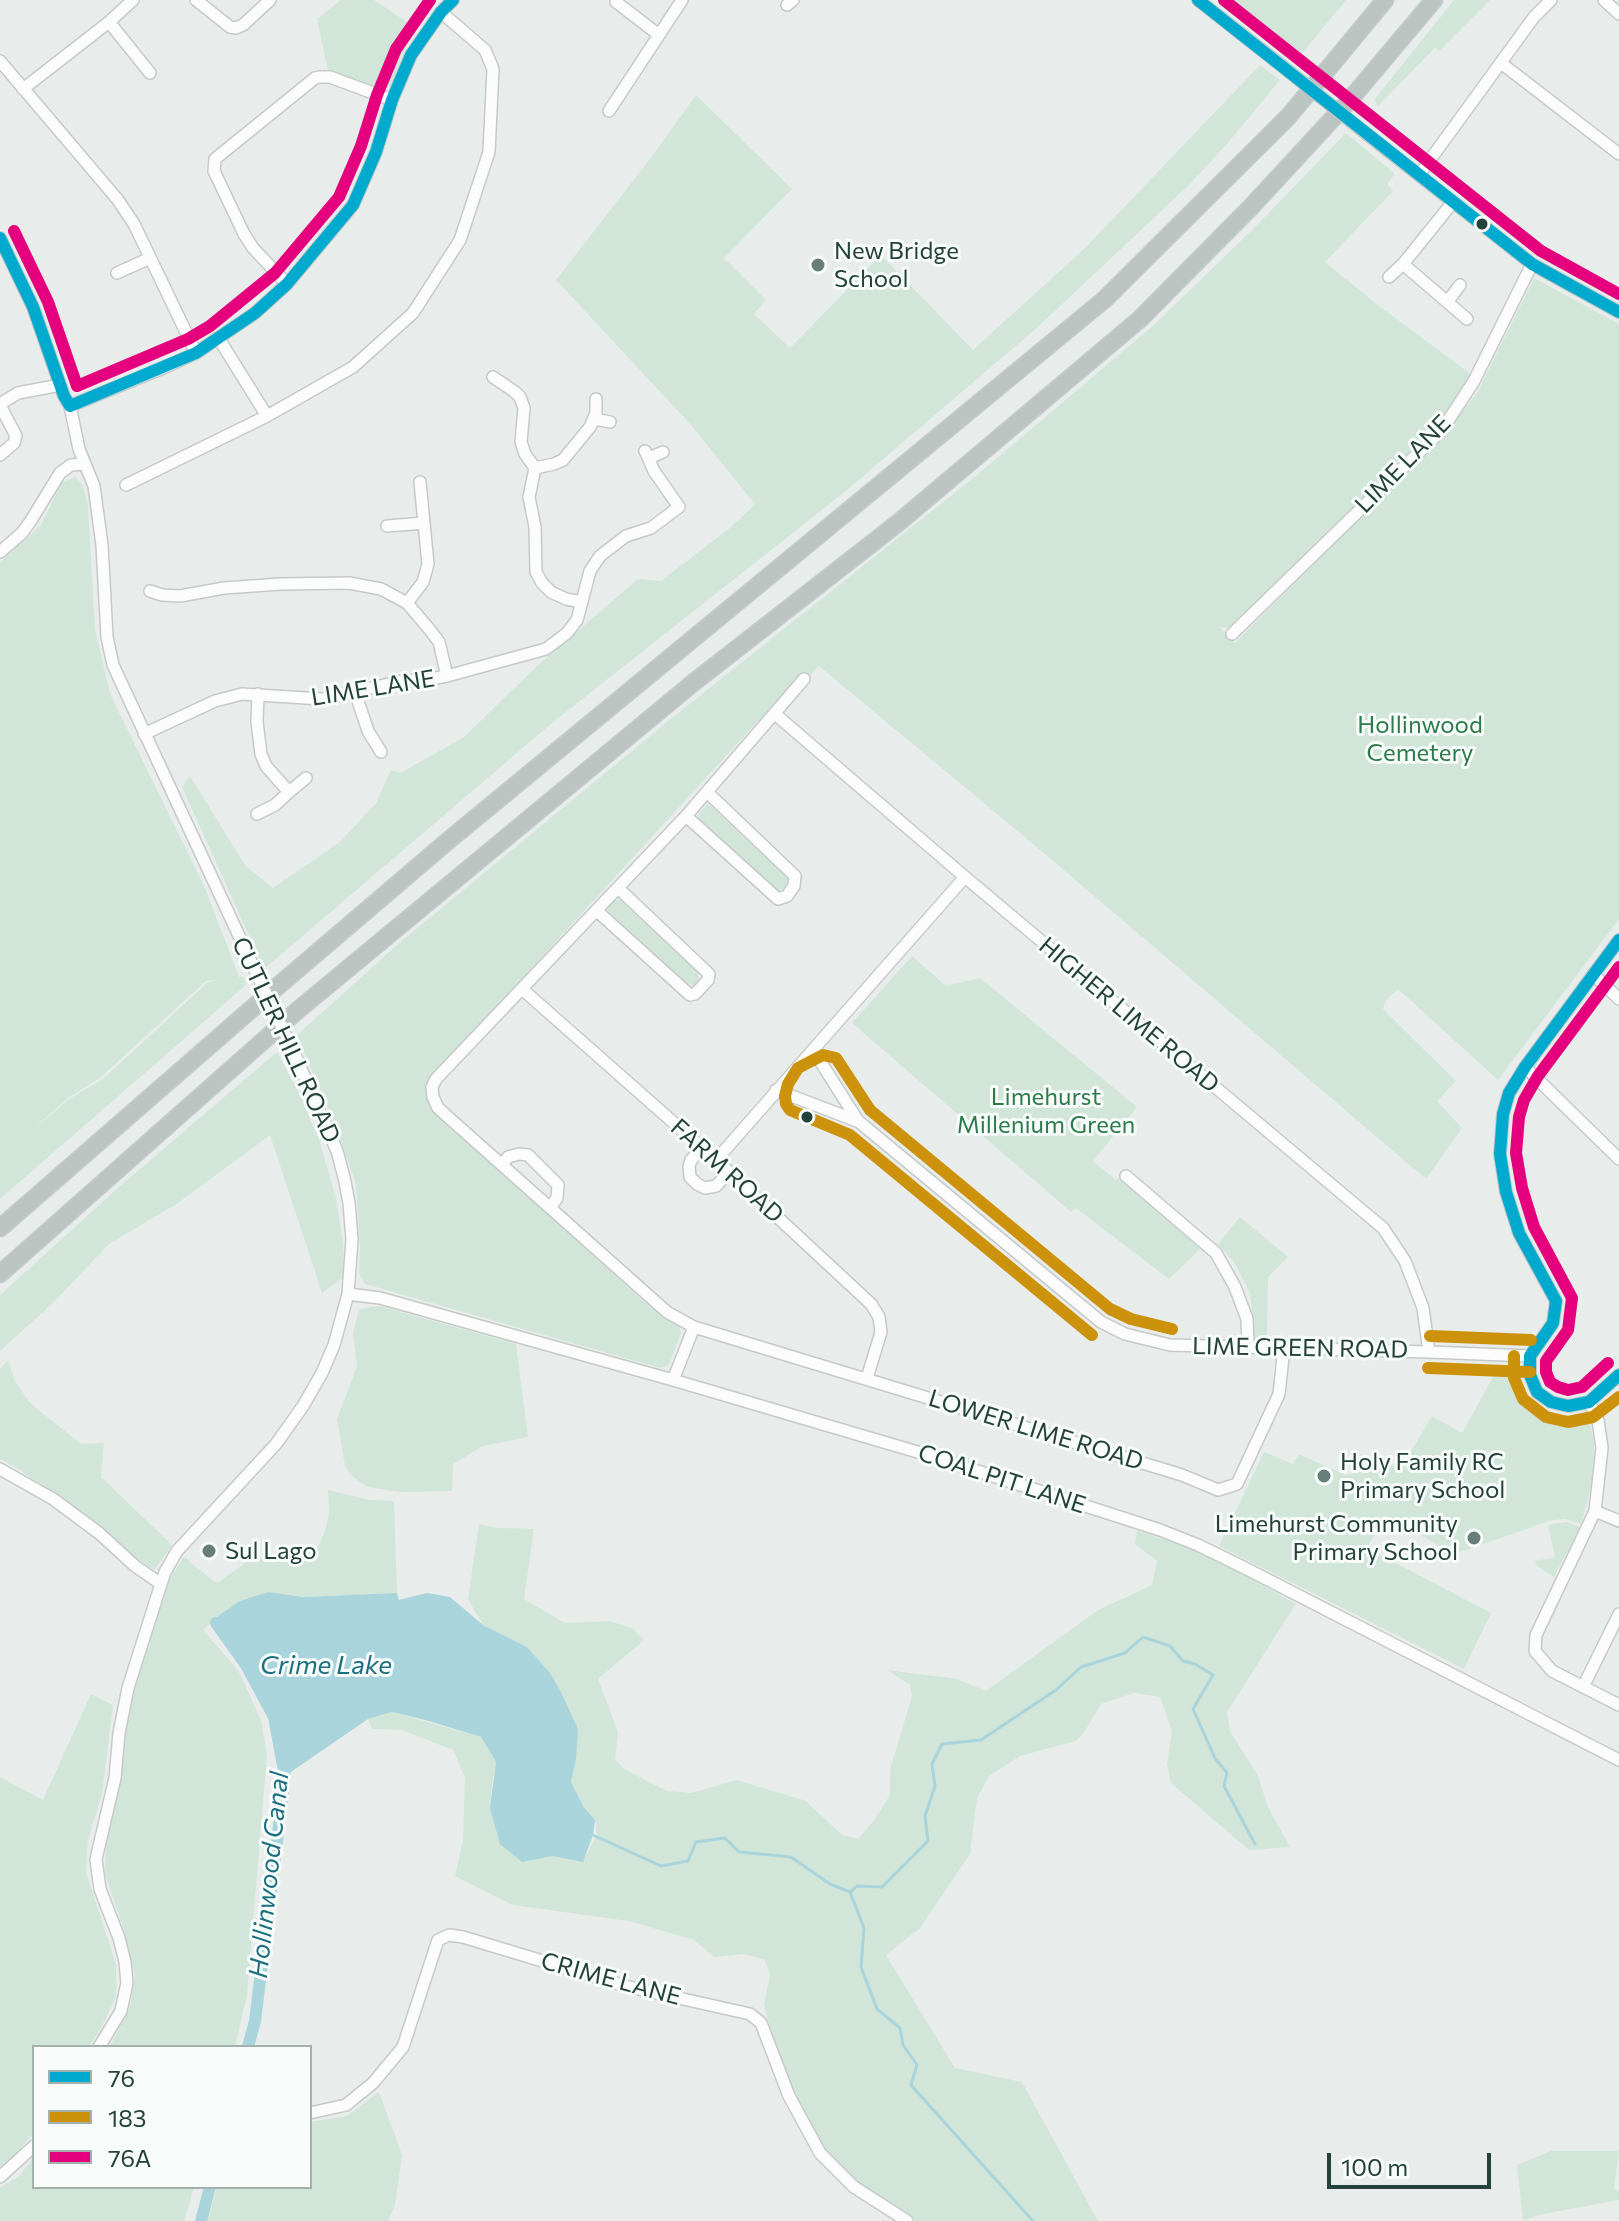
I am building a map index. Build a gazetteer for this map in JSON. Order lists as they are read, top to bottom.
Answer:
{
  "streets": {
    "street": [
      "LIME LANE",
      "HIGHER LIME ROAD",
      "CUTLER HILL ROAD",
      "FARM ROAD",
      "LIME GREEN ROAD",
      "LOWER LIME ROAD",
      "COAL PIT LANE",
      "CRIME LANE"
    ]
  },
  "crossings": [
    ["LIME LANE", "CUTLER HILL ROAD"],
    ["HIGHER LIME ROAD", "LIME GREEN ROAD"],
    ["HIGHER LIME ROAD", "LOWER LIME ROAD"],
    ["CUTLER HILL ROAD", "COAL PIT LANE"],
    ["FARM ROAD", "LOWER LIME ROAD"],
    ["LIME GREEN ROAD", "LOWER LIME ROAD"]
  ],
  "water": ["Crime Lake", "Hollinwood Canal"],
  "parks": ["Hollinwood Cemetery", "Limehurst Millenium Green"],
  "places": [
    "New Bridge School",
    "Holy Family RC Primary School",
    "Limehurst Community Primary School",
    "Sul Lago"
  ],
  "lines": ["transit line 76", "transit line 76A", "transit line 183"],
  "legend": ["76", "183", "76A"],
  "scale_bar": "100 m"
}
